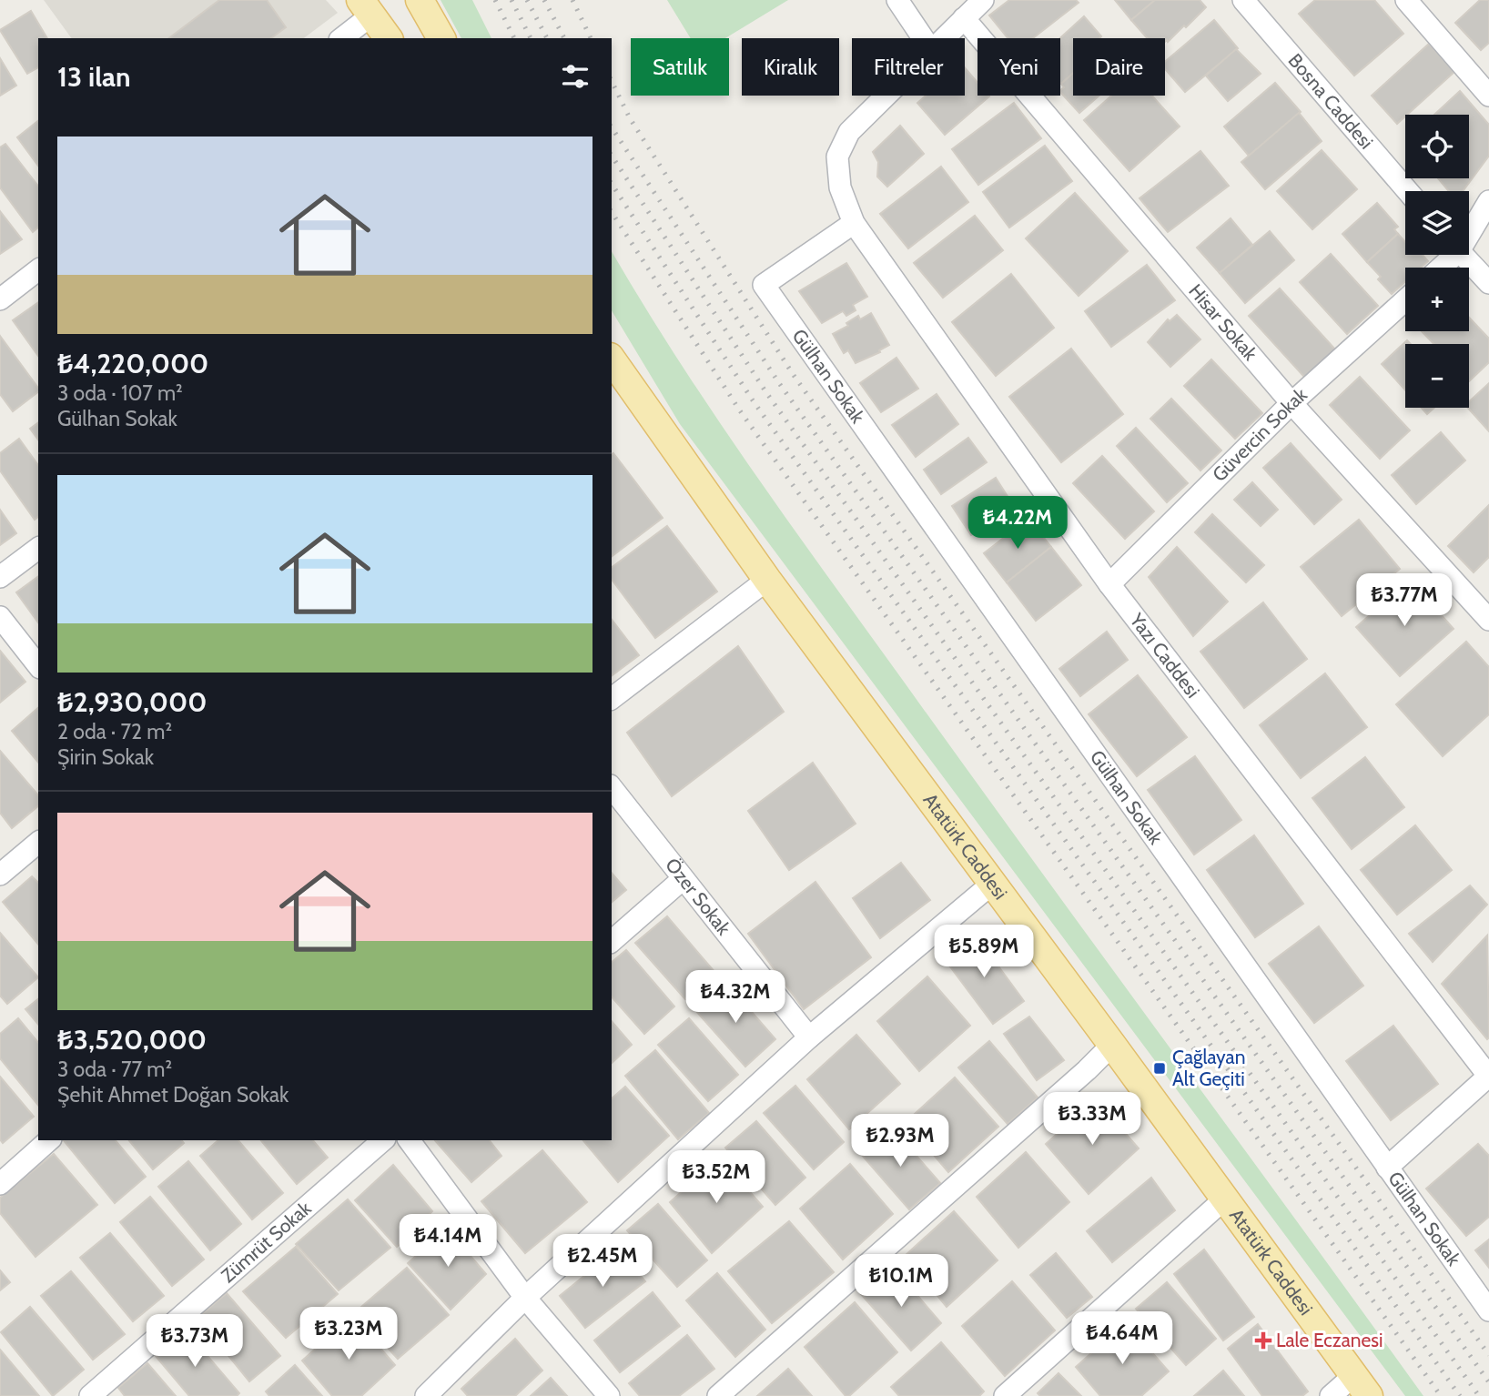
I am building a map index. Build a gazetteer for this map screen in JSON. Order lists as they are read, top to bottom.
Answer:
{
  "streets": {
    "main road": ["Atatürk Caddesi"],
    "street": [
      "Bosna Caddesi",
      "Hisar Sokak",
      "Gülhan Sokak",
      "Güvercin Sokak",
      "Yazı Caddesi",
      "Özer Sokak",
      "Zümrüt Sokak"
    ]
  },
  "crossings": [
    ["Hisar Sokak", "Güvercin Sokak"],
    ["Hisar Sokak", "Yazı Caddesi"],
    ["Gülhan Sokak", "Yazı Caddesi"],
    ["Güvercin Sokak", "Yazı Caddesi"]
  ],
  "places": {
    "transit": ["Çağlayan Alt Geçiti"],
    "health": ["Lale Eczanesi"]
  },
  "page": {
    "chip": [
      "Satılık",
      "Kiralık",
      "Filtreler",
      "Yeni",
      "Daire"
    ],
    "heading": "13 ilan",
    "map_buttons": ["+", "−"],
    "list": [
      {
        "name": "₺4,220,000",
        "note": "3 oda · 107 m² · Gülhan Sokak"
      },
      {
        "name": "₺2,930,000",
        "note": "2 oda · 72 m² · Şirin Sokak"
      },
      {
        "name": "₺3,520,000",
        "note": "3 oda · 77 m² · Şehit Ahmet Doğan Sokak"
      }
    ],
    "price": [
      "₺4.22M",
      "₺3.77M",
      "₺5.89M",
      "₺4.32M",
      "₺3.33M",
      "₺2.93M",
      "₺3.52M",
      "₺4.14M",
      "₺2.45M",
      "₺10.1M",
      "₺3.23M",
      "₺4.64M",
      "₺3.73M"
    ]
  }
}
